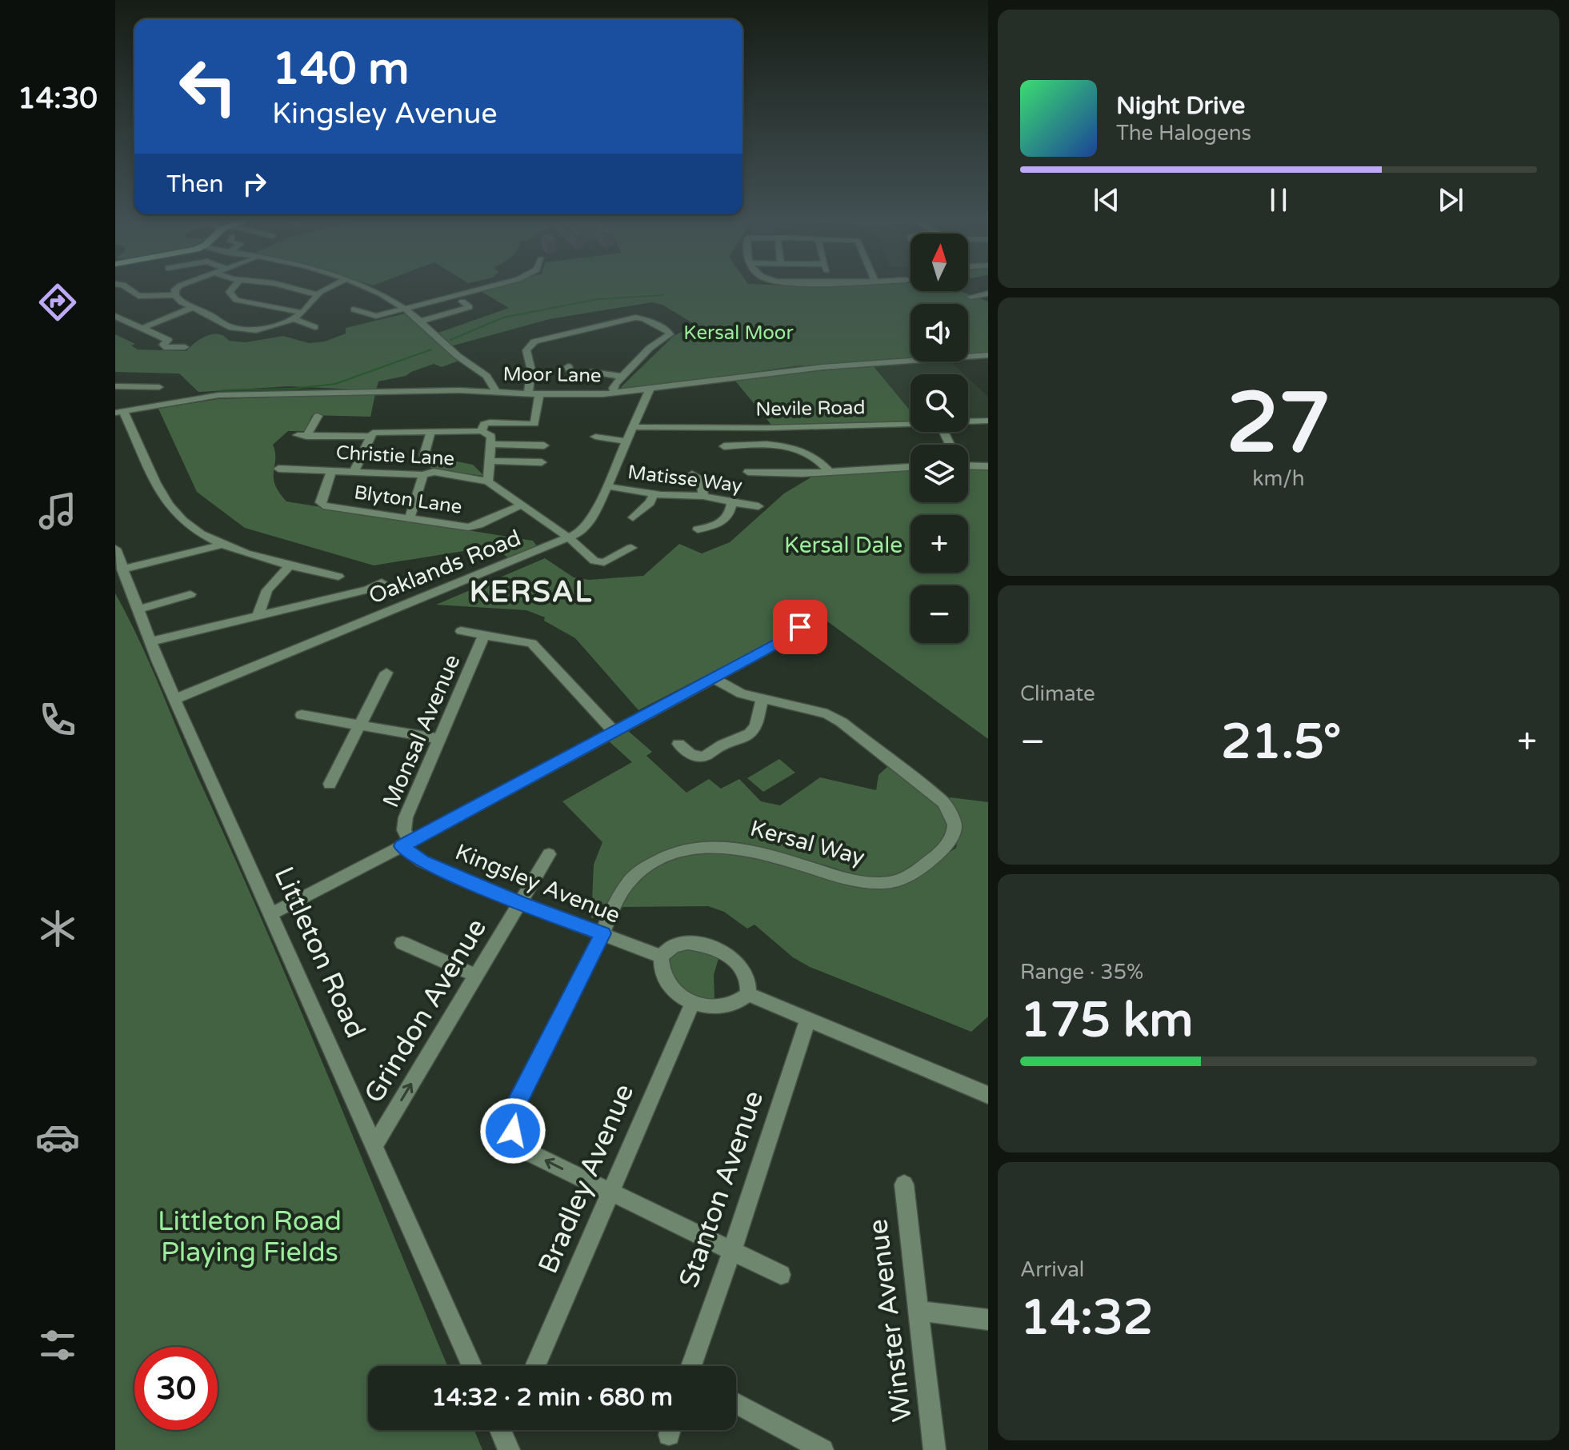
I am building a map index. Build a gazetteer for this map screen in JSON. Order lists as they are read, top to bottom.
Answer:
{
  "streets": {
    "street": [
      "Moor Lane",
      "Nevile Road",
      "Christie Lane",
      "Matisse Way",
      "Blyton Lane",
      "Oaklands Road",
      "Monsal Avenue",
      "Kersal Way",
      "Kingsley Avenue",
      "Littleton Road",
      "Grindon Avenue",
      "Bradley Avenue",
      "Stanton Avenue",
      "Winster Avenue"
    ]
  },
  "crossings": [
    ["Moor Lane", "Oaklands Road"],
    ["Nevile Road", "Oaklands Road"],
    ["Christie Lane", "Blyton Lane"],
    ["Christie Lane", "Oaklands Road"],
    ["Matisse Way", "Oaklands Road"],
    ["Oaklands Road", "Littleton Road"],
    ["Monsal Avenue", "Kingsley Avenue"],
    ["Kersal Way", "Kingsley Avenue"],
    ["Kersal Way", "Bradley Avenue"],
    ["Kersal Way", "Stanton Avenue"],
    ["Kingsley Avenue", "Grindon Avenue"],
    ["Kingsley Avenue", "Bradley Avenue"],
    ["Littleton Road", "Grindon Avenue"]
  ],
  "one_way": ["Grindon Avenue"],
  "districts": ["KERSAL"],
  "parks": ["Kersal Moor", "Kersal Dale", "Littleton Road Playing Fields"],
  "north": "top",
  "page": {
    "tabs": "14:30",
    "turn": ["140 m", "Kingsley Avenue"],
    "song": ["Night Drive", "The Halogens"],
    "then": "Then",
    "map_buttons": ["+", "−"],
    "tile": [
      ["27", "km/h"],
      "Climate",
      ["Range · 35%", "175 km"],
      ["Arrival", "14:32"]
    ],
    "heat": ["−", "21.5°", "+"],
    "limit": "30",
    "trip": "14:32 · 2 min · 680 m"
  }
}
